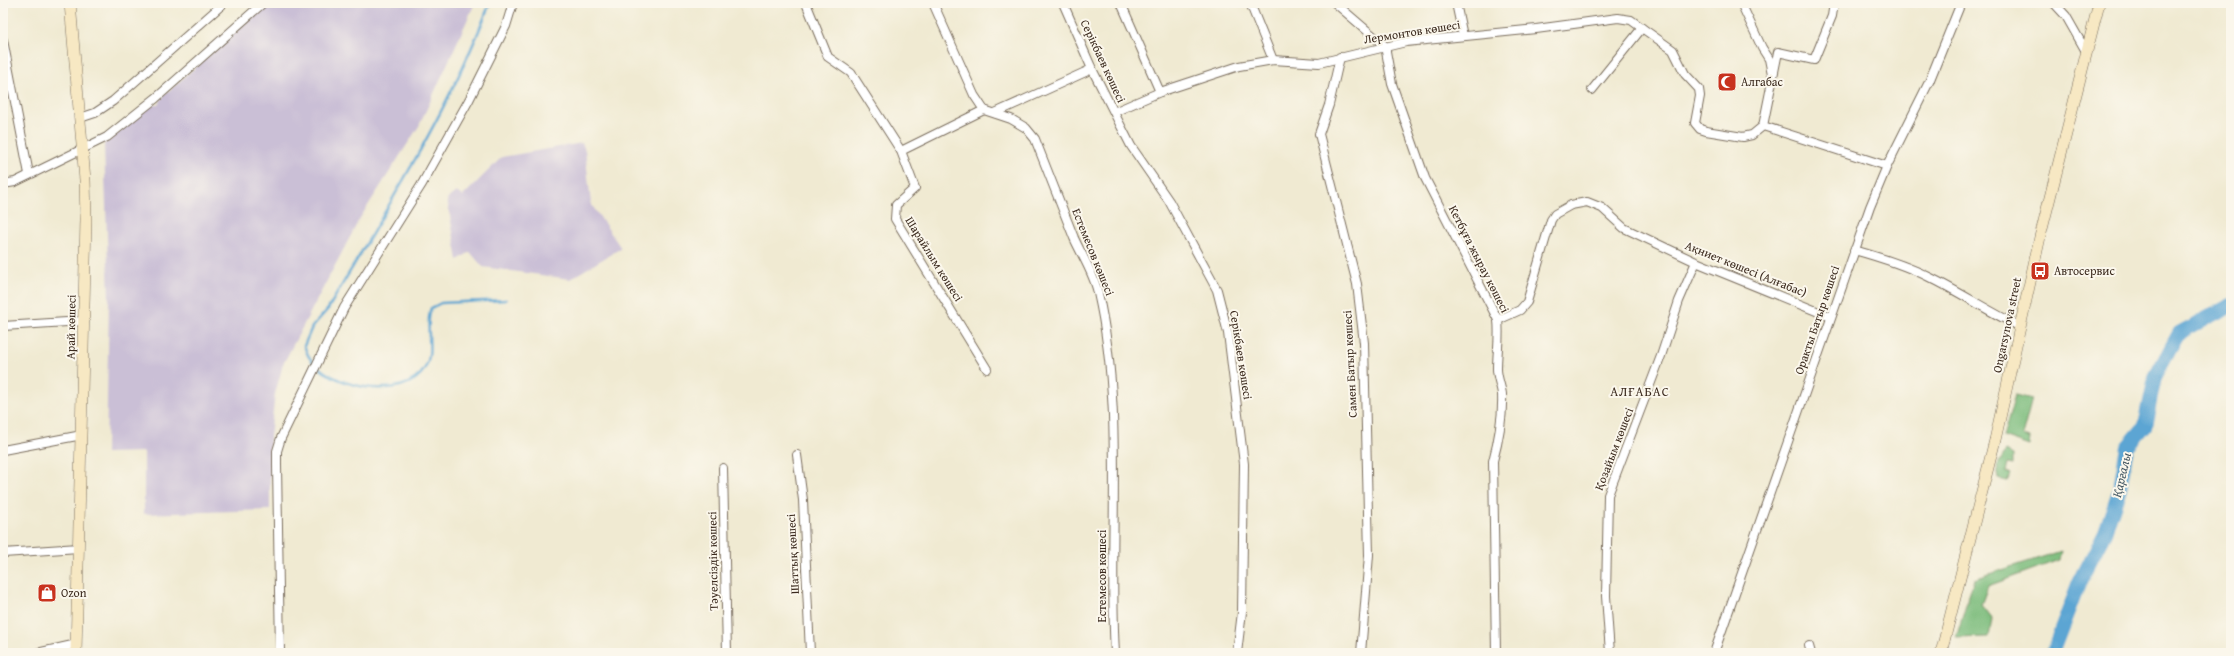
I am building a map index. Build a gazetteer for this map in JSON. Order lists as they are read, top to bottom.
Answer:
{
  "streets": {
    "main road": ["Ongarsynova street", "Арай көшесі"],
    "street": [
      "Лермонтов көшесі",
      "Серікбаев көшесі",
      "Естемесов көшесі",
      "Шарайлым көшесі",
      "Кетбұға жырау көшесі",
      "Ақниет көшесі (Алғабас)",
      "Оракты Батыр көшесі",
      "Самен Батыр көшесі",
      "Қозайым көшесі",
      "Шаттық көшесі",
      "Тәуелсіздік көшесі"
    ]
  },
  "crossings": [
    ["Лермонтов көшесі", "Серікбаев көшесі"],
    ["Лермонтов көшесі", "Кетбұға жырау көшесі"],
    ["Лермонтов көшесі", "Самен Батыр көшесі"],
    ["Кетбұға жырау көшесі", "Ақниет көшесі (Алғабас)"],
    ["Ақниет көшесі (Алғабас)", "Оракты Батыр көшесі"],
    ["Ақниет көшесі (Алғабас)", "Қозайым көшесі"]
  ],
  "districts": ["АЛҒАБАС"],
  "water": ["Қарғалы"],
  "places": {
    "mosque": ["Алгабас"],
    "bus stop": ["Автосервис"],
    "shop": ["Ozon"]
  }
}
